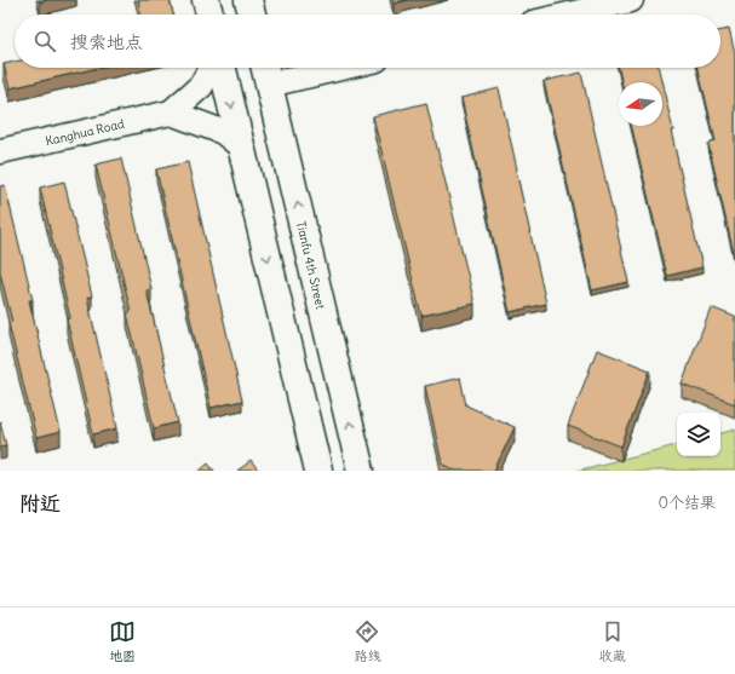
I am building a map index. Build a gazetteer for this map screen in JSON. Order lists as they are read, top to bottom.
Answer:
{
  "streets": {
    "main road": ["Tianfu 4th Street"],
    "street": ["Kanghua Road"]
  },
  "north": "left",
  "page": {
    "search": "搜索地点",
    "heading": ["附近", "0个结果"],
    "nav": ["地图", "路线", "收藏"]
  }
}
